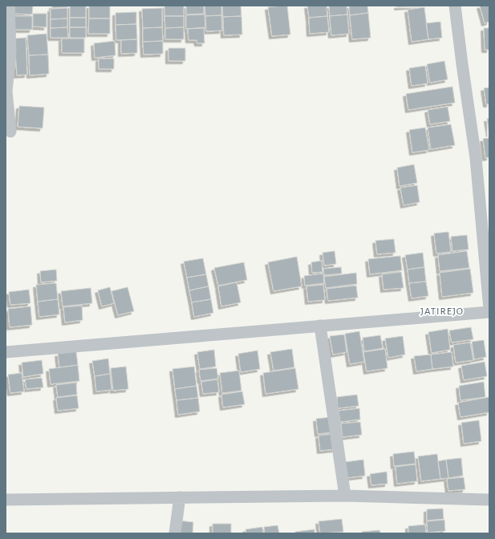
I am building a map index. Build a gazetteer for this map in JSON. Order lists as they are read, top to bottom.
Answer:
{
  "districts": ["JATIREJO"]
}
